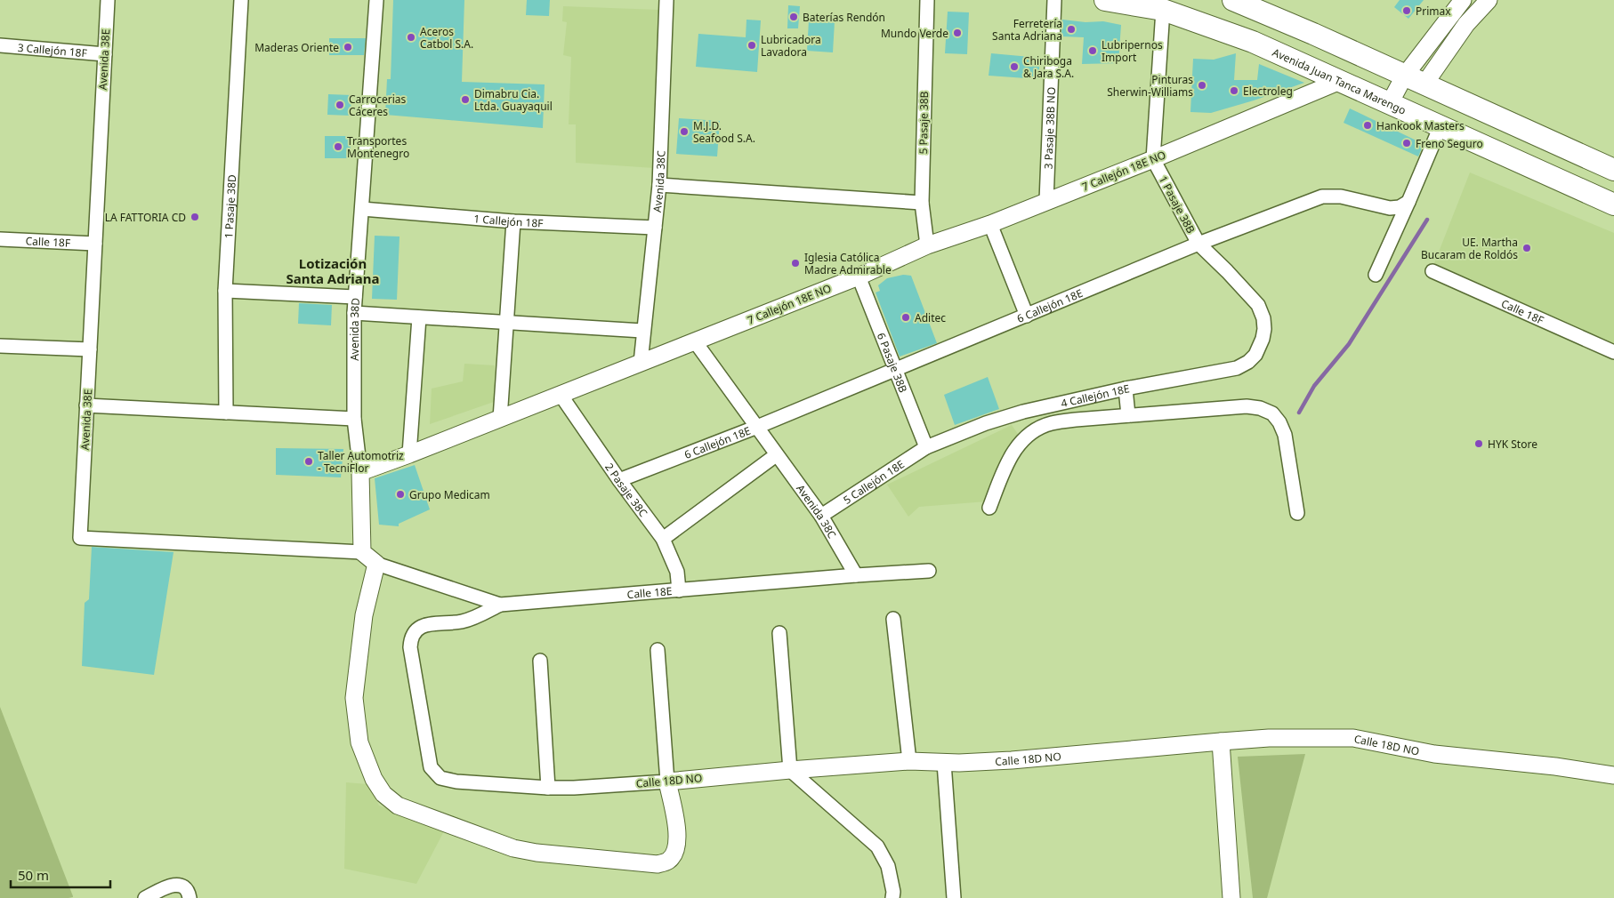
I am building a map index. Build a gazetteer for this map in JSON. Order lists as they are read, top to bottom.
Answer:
{
  "streets": {
    "main road": ["Avenida Juan Tanca Marengo"],
    "street": [
      "3 Callejón 18F",
      "Avenida 38E",
      "5 Pasaje 38B",
      "3 Pasaje 38B NO",
      "7 Callejón 18E NO",
      "Avenida 38C",
      "1 Pasaje 38B",
      "1 Pasaje 38D",
      "1 Callejón 18F",
      "Calle 18F",
      "6 Callejón 18E",
      "Avenida 38D",
      "6 Pasaje 38B",
      "4 Callejón 18E",
      "5 Callejón 18E",
      "2 Pasaje 38C",
      "Calle 18E",
      "Calle 18D NO"
    ]
  },
  "crossings": [
    ["3 Callejón 18F", "Avenida 38E"],
    ["Avenida 38E", "Calle 18F"],
    ["Avenida 38E", "Avenida 38D"],
    ["Avenida Juan Tanca Marengo", "7 Callejón 18E NO"],
    ["5 Pasaje 38B", "7 Callejón 18E NO"],
    ["3 Pasaje 38B NO", "7 Callejón 18E NO"],
    ["7 Callejón 18E NO", "Avenida 38C"],
    ["7 Callejón 18E NO", "1 Pasaje 38B"],
    ["7 Callejón 18E NO", "Avenida 38D"],
    ["7 Callejón 18E NO", "6 Pasaje 38B"],
    ["7 Callejón 18E NO", "2 Pasaje 38C"],
    ["Avenida 38C", "1 Callejón 18F"],
    ["Avenida 38C", "6 Callejón 18E"],
    ["Avenida 38C", "5 Callejón 18E"],
    ["Avenida 38C", "Calle 18E"],
    ["1 Pasaje 38B", "6 Callejón 18E"],
    ["1 Pasaje 38B", "4 Callejón 18E"],
    ["1 Callejón 18F", "Avenida 38D"],
    ["6 Callejón 18E", "6 Pasaje 38B"],
    ["6 Callejón 18E", "2 Pasaje 38C"],
    ["6 Pasaje 38B", "4 Callejón 18E"],
    ["6 Pasaje 38B", "5 Callejón 18E"],
    ["4 Callejón 18E", "5 Callejón 18E"],
    ["2 Pasaje 38C", "Calle 18E"],
    ["Calle 18E", "Calle 18D NO"]
  ],
  "districts": ["Lotización Santa Adriana"],
  "places": [
    "Primax",
    "Baterías Rendón",
    "Ferretería Santa Adriana",
    "Mundo Verde",
    "Aceros Catbol S.A.",
    "Lubricadora Lavadora",
    "Maderas Oriente",
    "Lubripernos Import",
    "Chiriboga & Jara S.A.",
    "Pinturas Sherwin-Williams",
    "Electroleg",
    "Dimabru Cia. Ltda. Guayaquil",
    "Carrocerias Cáceres",
    "Hankook Masters",
    "M.J.D. Seafood S.A.",
    "Freno Seguro",
    "Transportes Montenegro",
    "LA FATTORIA CD",
    "UE. Martha Bucaram de Roldós",
    "Iglesia Católica Madre Admirable",
    "Aditec",
    "HYK Store",
    "Taller Automotriz - TecniFlor",
    "Grupo Medicam"
  ],
  "scale_bar": "50 m"
}
